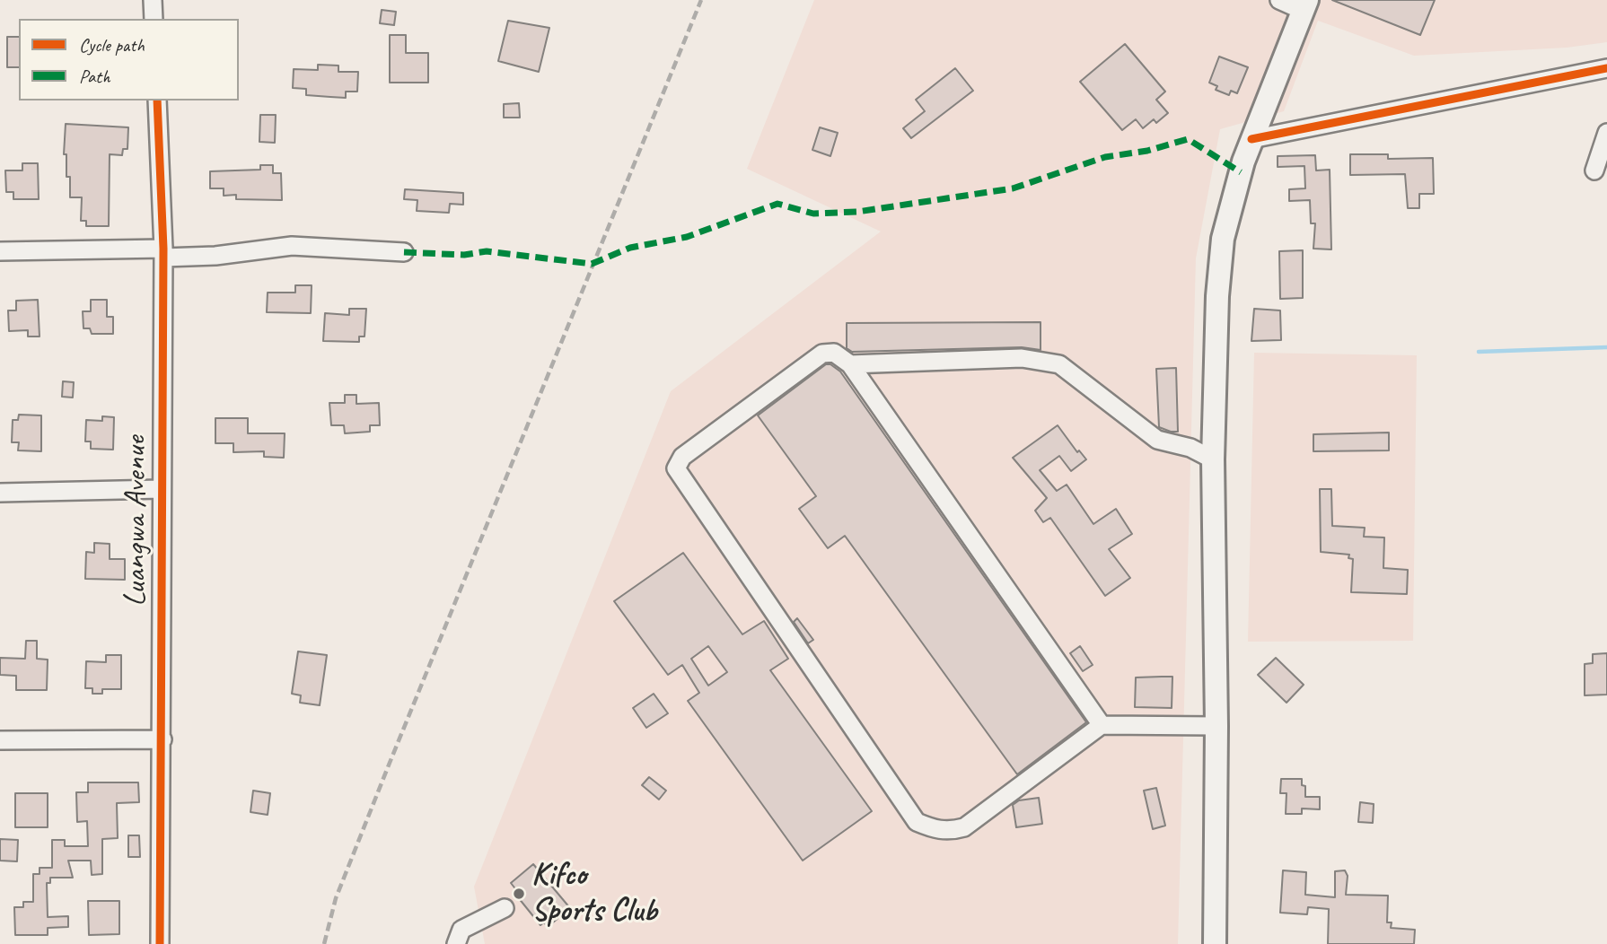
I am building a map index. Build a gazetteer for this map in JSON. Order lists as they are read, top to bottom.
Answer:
{
  "streets": {
    "street": ["Luangwa Avenue"]
  },
  "places": ["Kifco Sports Club"],
  "legend": ["Cycle path", "Path"]
}
